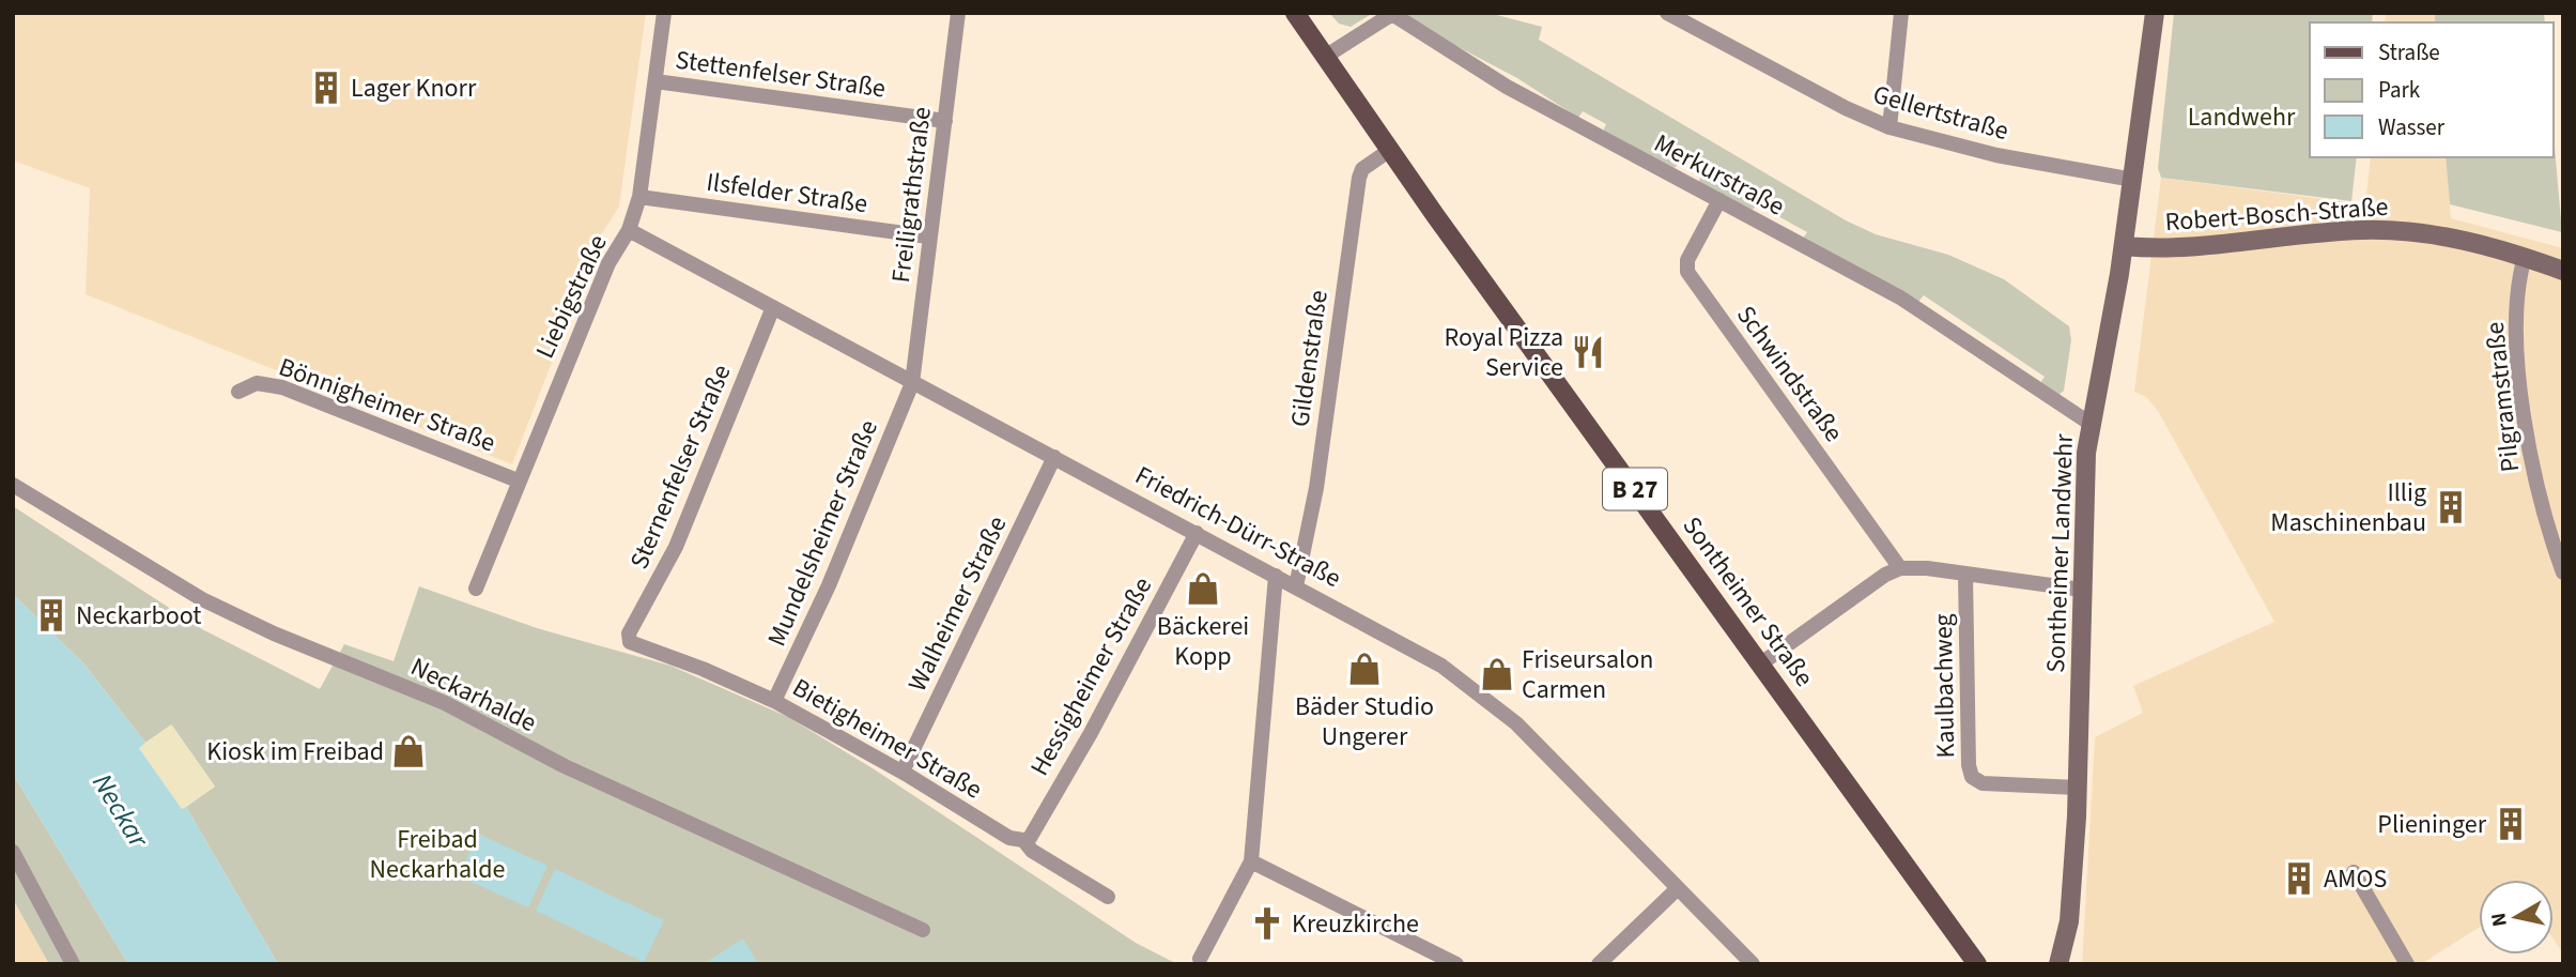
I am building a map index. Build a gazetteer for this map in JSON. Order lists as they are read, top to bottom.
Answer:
{
  "streets": {
    "main road": ["B 27", "Sontheimer Straße"],
    "street": [
      "Stettenfelser Straße",
      "Gellertstraße",
      "Merkurstraße",
      "Ilsfelder Straße",
      "Freiligrathstraße",
      "Robert-Bosch-Straße",
      "Liebigstraße",
      "Gildenstraße",
      "Schwindstraße",
      "Pilgramstraße",
      "Bönnigheimer Straße",
      "Sternenfelser Straße",
      "Friedrich-Dürr-Straße",
      "Mundelsheimer Straße",
      "Sontheimer Landwehr",
      "Walheimer Straße",
      "Hessigheimer Straße",
      "Kaulbachweg",
      "Neckarhalde",
      "Bietigheimer Straße"
    ]
  },
  "crossings": [
    ["Stettenfelser Straße", "Freiligrathstraße"],
    ["Stettenfelser Straße", "Liebigstraße"],
    ["Gellertstraße", "Sontheimer Landwehr"],
    ["Merkurstraße", "Schwindstraße"],
    ["Merkurstraße", "Sontheimer Landwehr"],
    ["Merkurstraße", "Sontheimer Straße"],
    ["Ilsfelder Straße", "Freiligrathstraße"],
    ["Ilsfelder Straße", "Liebigstraße"],
    ["Freiligrathstraße", "Friedrich-Dürr-Straße"],
    ["Freiligrathstraße", "Mundelsheimer Straße"],
    ["Robert-Bosch-Straße", "Pilgramstraße"],
    ["Robert-Bosch-Straße", "Sontheimer Landwehr"],
    ["Liebigstraße", "Bönnigheimer Straße"],
    ["Liebigstraße", "Friedrich-Dürr-Straße"],
    ["Gildenstraße", "Friedrich-Dürr-Straße"],
    ["Gildenstraße", "Sontheimer Straße"],
    ["Sternenfelser Straße", "Friedrich-Dürr-Straße"],
    ["Sternenfelser Straße", "Bietigheimer Straße"],
    ["Friedrich-Dürr-Straße", "Mundelsheimer Straße"],
    ["Friedrich-Dürr-Straße", "Walheimer Straße"],
    ["Friedrich-Dürr-Straße", "Hessigheimer Straße"],
    ["Mundelsheimer Straße", "Bietigheimer Straße"],
    ["Sontheimer Landwehr", "Kaulbachweg"],
    ["Walheimer Straße", "Bietigheimer Straße"],
    ["Hessigheimer Straße", "Bietigheimer Straße"]
  ],
  "water": ["Neckar"],
  "parks": ["Landwehr", "Freibad Neckarhalde"],
  "places": {
    "building": [
      "Lager Knorr",
      "Illig Maschinenbau",
      "Neckarboot",
      "Plieninger",
      "AMOS"
    ],
    "restaurant": ["Royal Pizza Service"],
    "shop": [
      "Bäckerei Kopp",
      "Bäder Studio Ungerer",
      "Friseursalon Carmen",
      "Kiosk im Freibad"
    ],
    "church": ["Kreuzkirche"]
  },
  "legend": ["Straße", "Park", "Wasser"],
  "north": "left"
}
